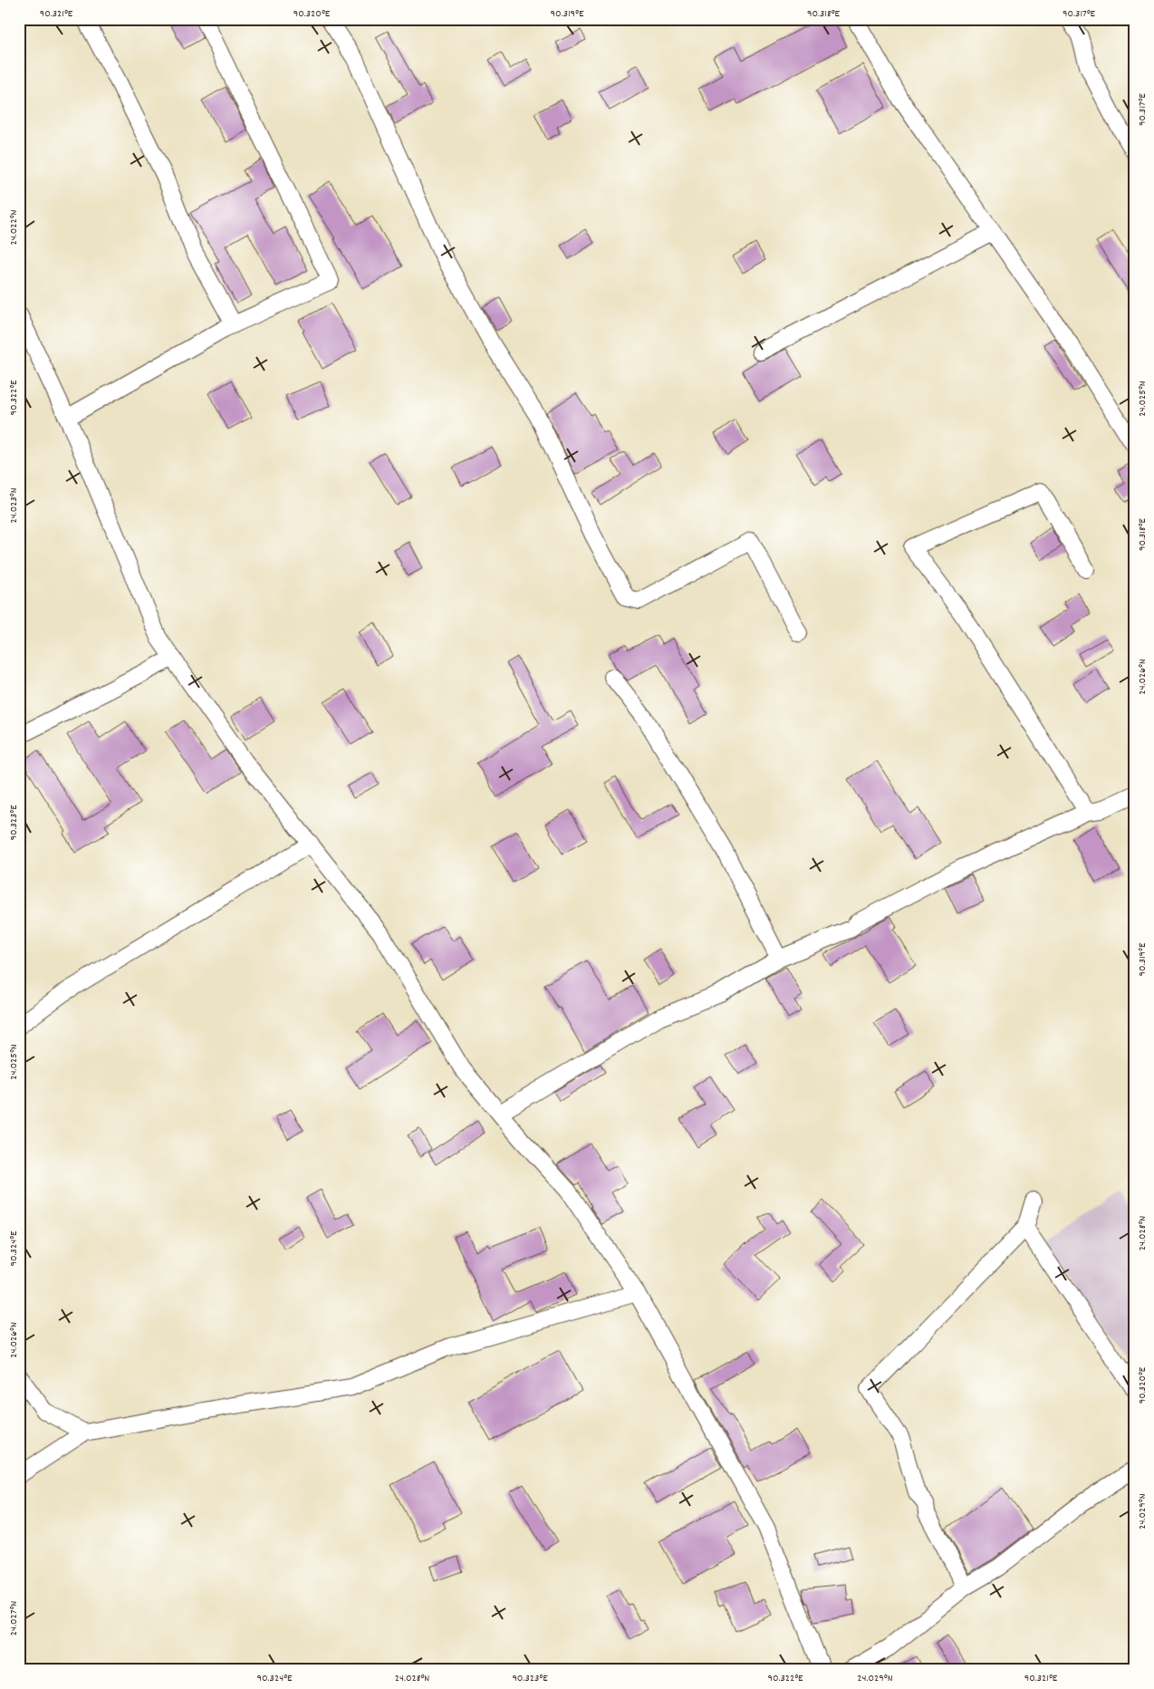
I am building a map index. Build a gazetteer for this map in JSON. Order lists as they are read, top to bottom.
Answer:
{
  "coordinates": [
    "90.321°E",
    "90.320°E",
    "90.319°E",
    "90.318°E",
    "90.317°E",
    "24.022°N",
    "90.322°E",
    "24.025°N",
    "24.023°N",
    "24.026°N",
    "90.323°E",
    "24.028°N",
    "90.324°E",
    "24.029°N",
    "24.027°N"
  ]
}
